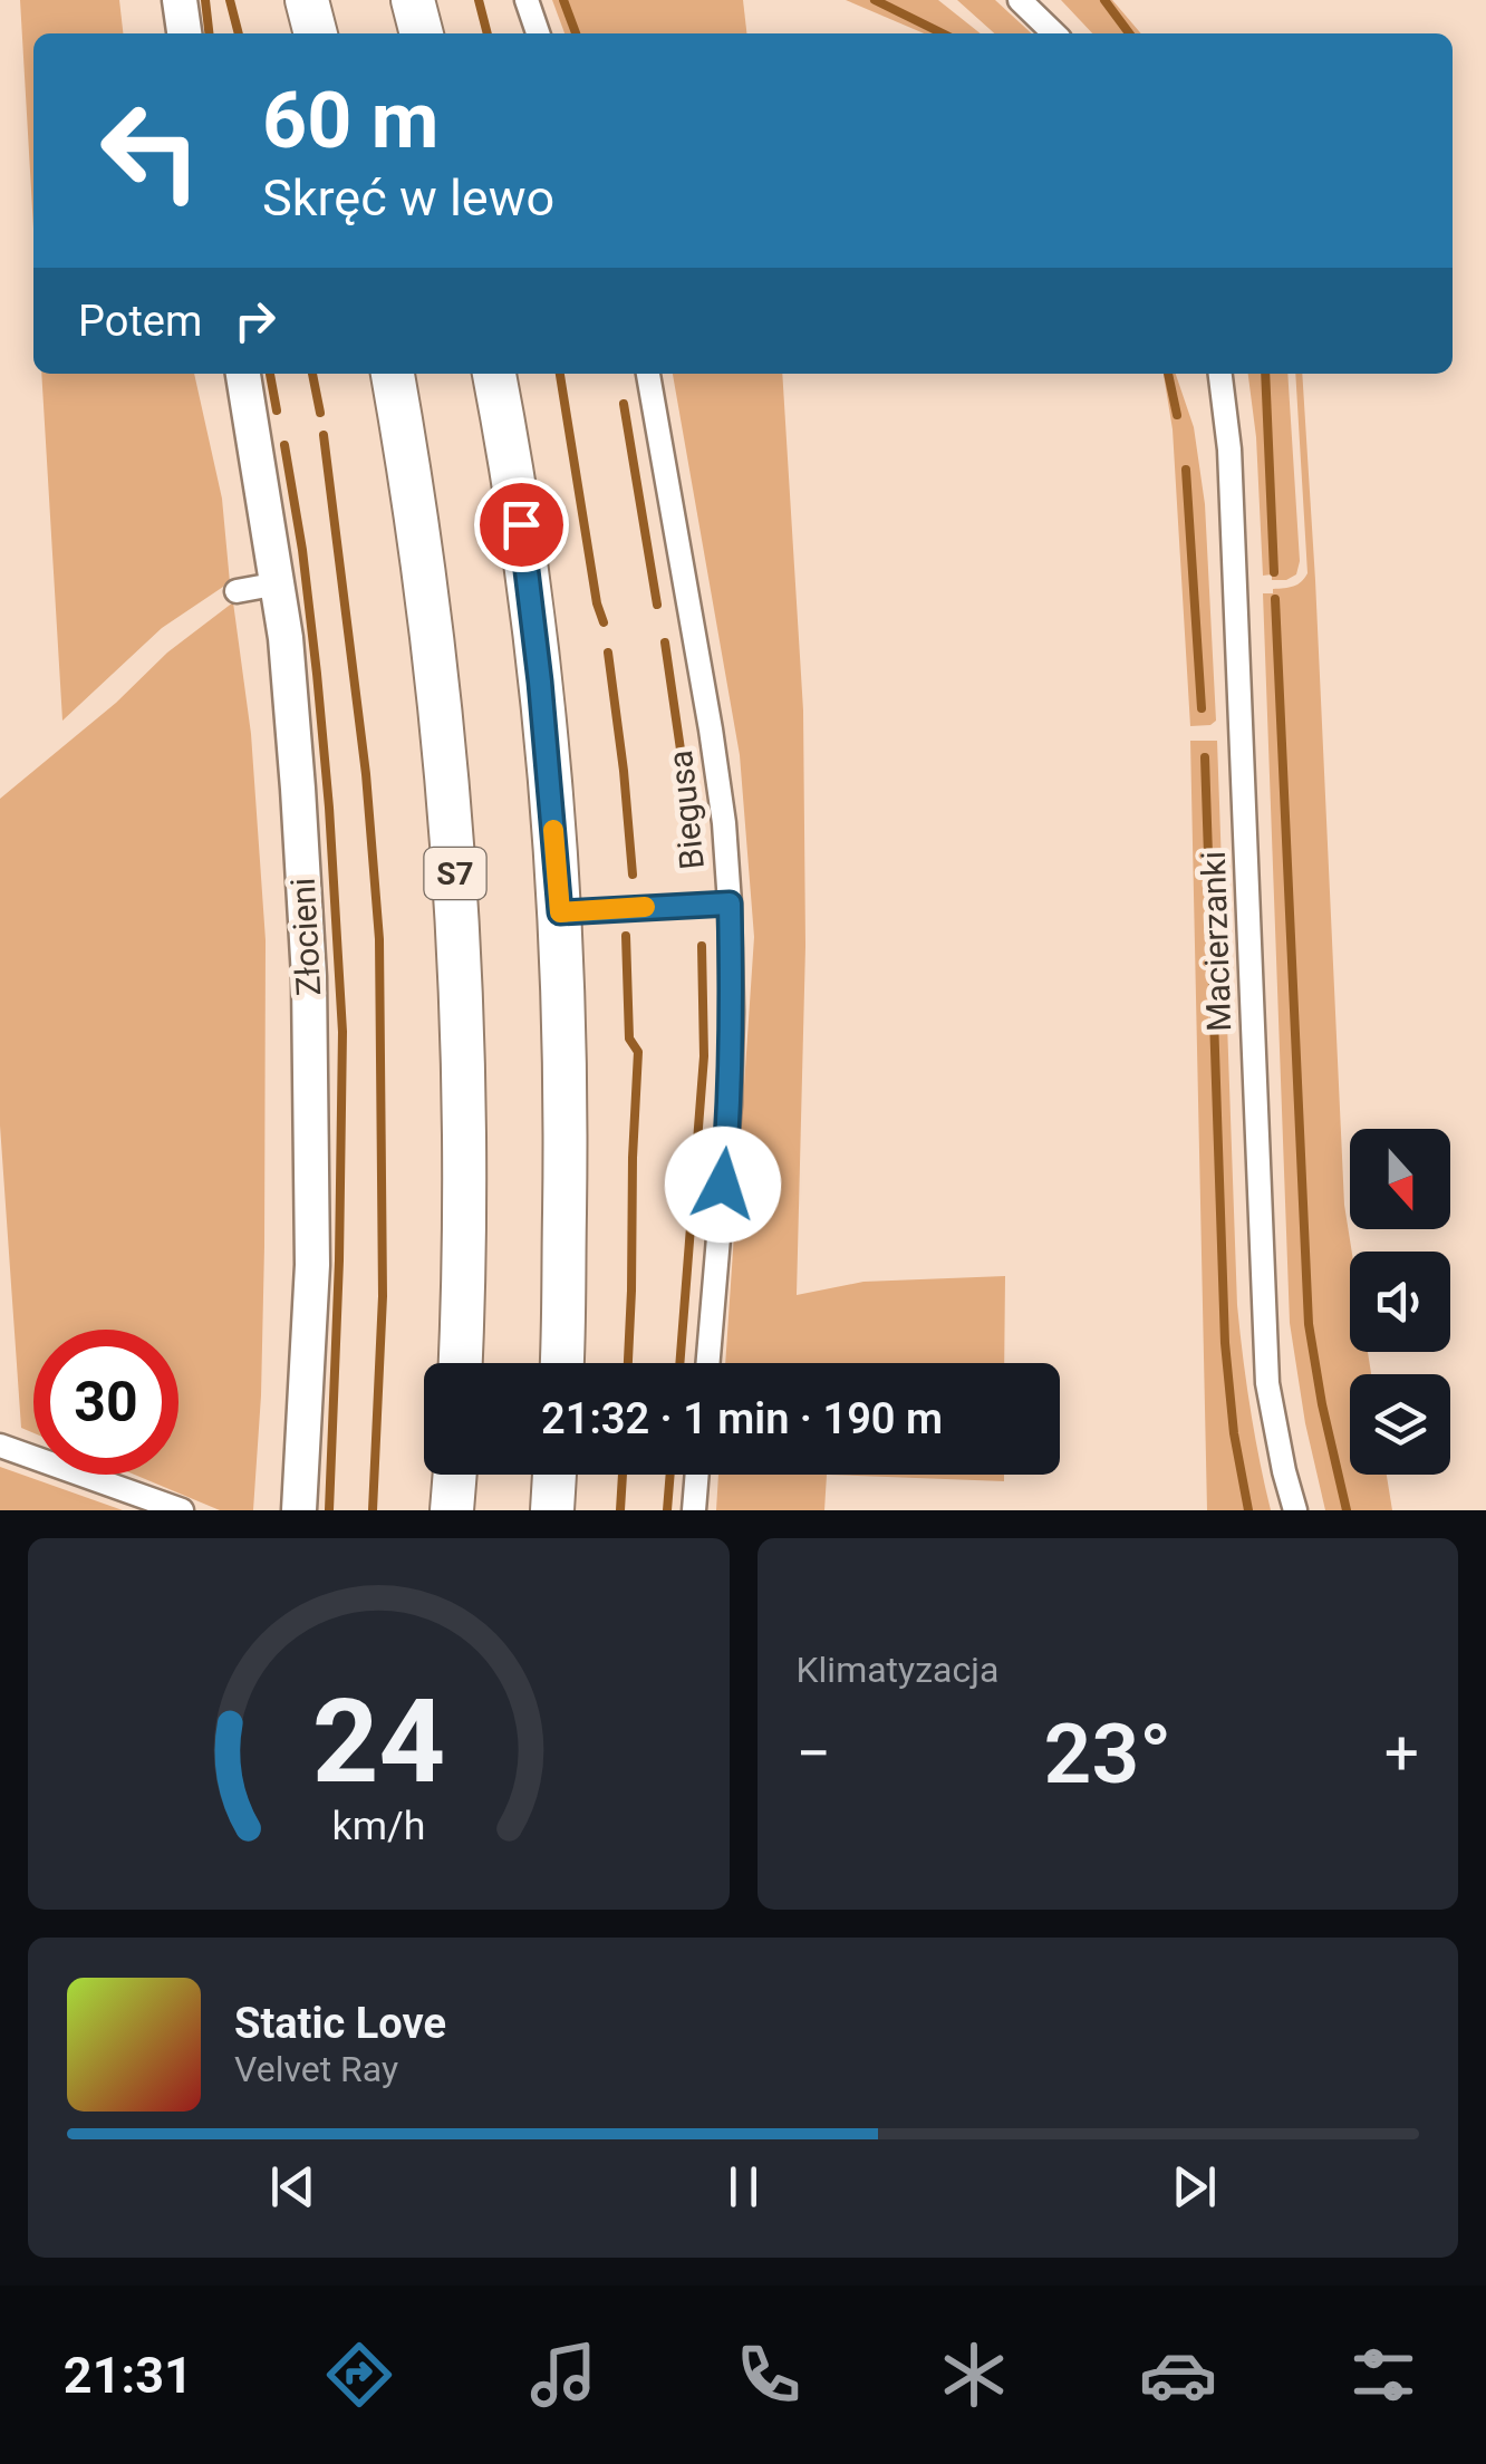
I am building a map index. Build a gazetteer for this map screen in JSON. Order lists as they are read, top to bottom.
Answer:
{
  "streets": {
    "highway": ["S7"],
    "street": ["Biegusa", "Złocieni", "Macierzanki"]
  },
  "north": "bottom",
  "page": {
    "turn": ["60 m", "Skręć w lewo"],
    "then": "Potem",
    "limit": "30",
    "trip": "21:32 · 1 min · 190 m",
    "tile": "Klimatyzacja",
    "heat": ["−", "23°", "+"],
    "song": ["Static Love", "Velvet Ray"],
    "tabs": "21:31",
    "gauge": ["24", "km/h"]
  }
}
